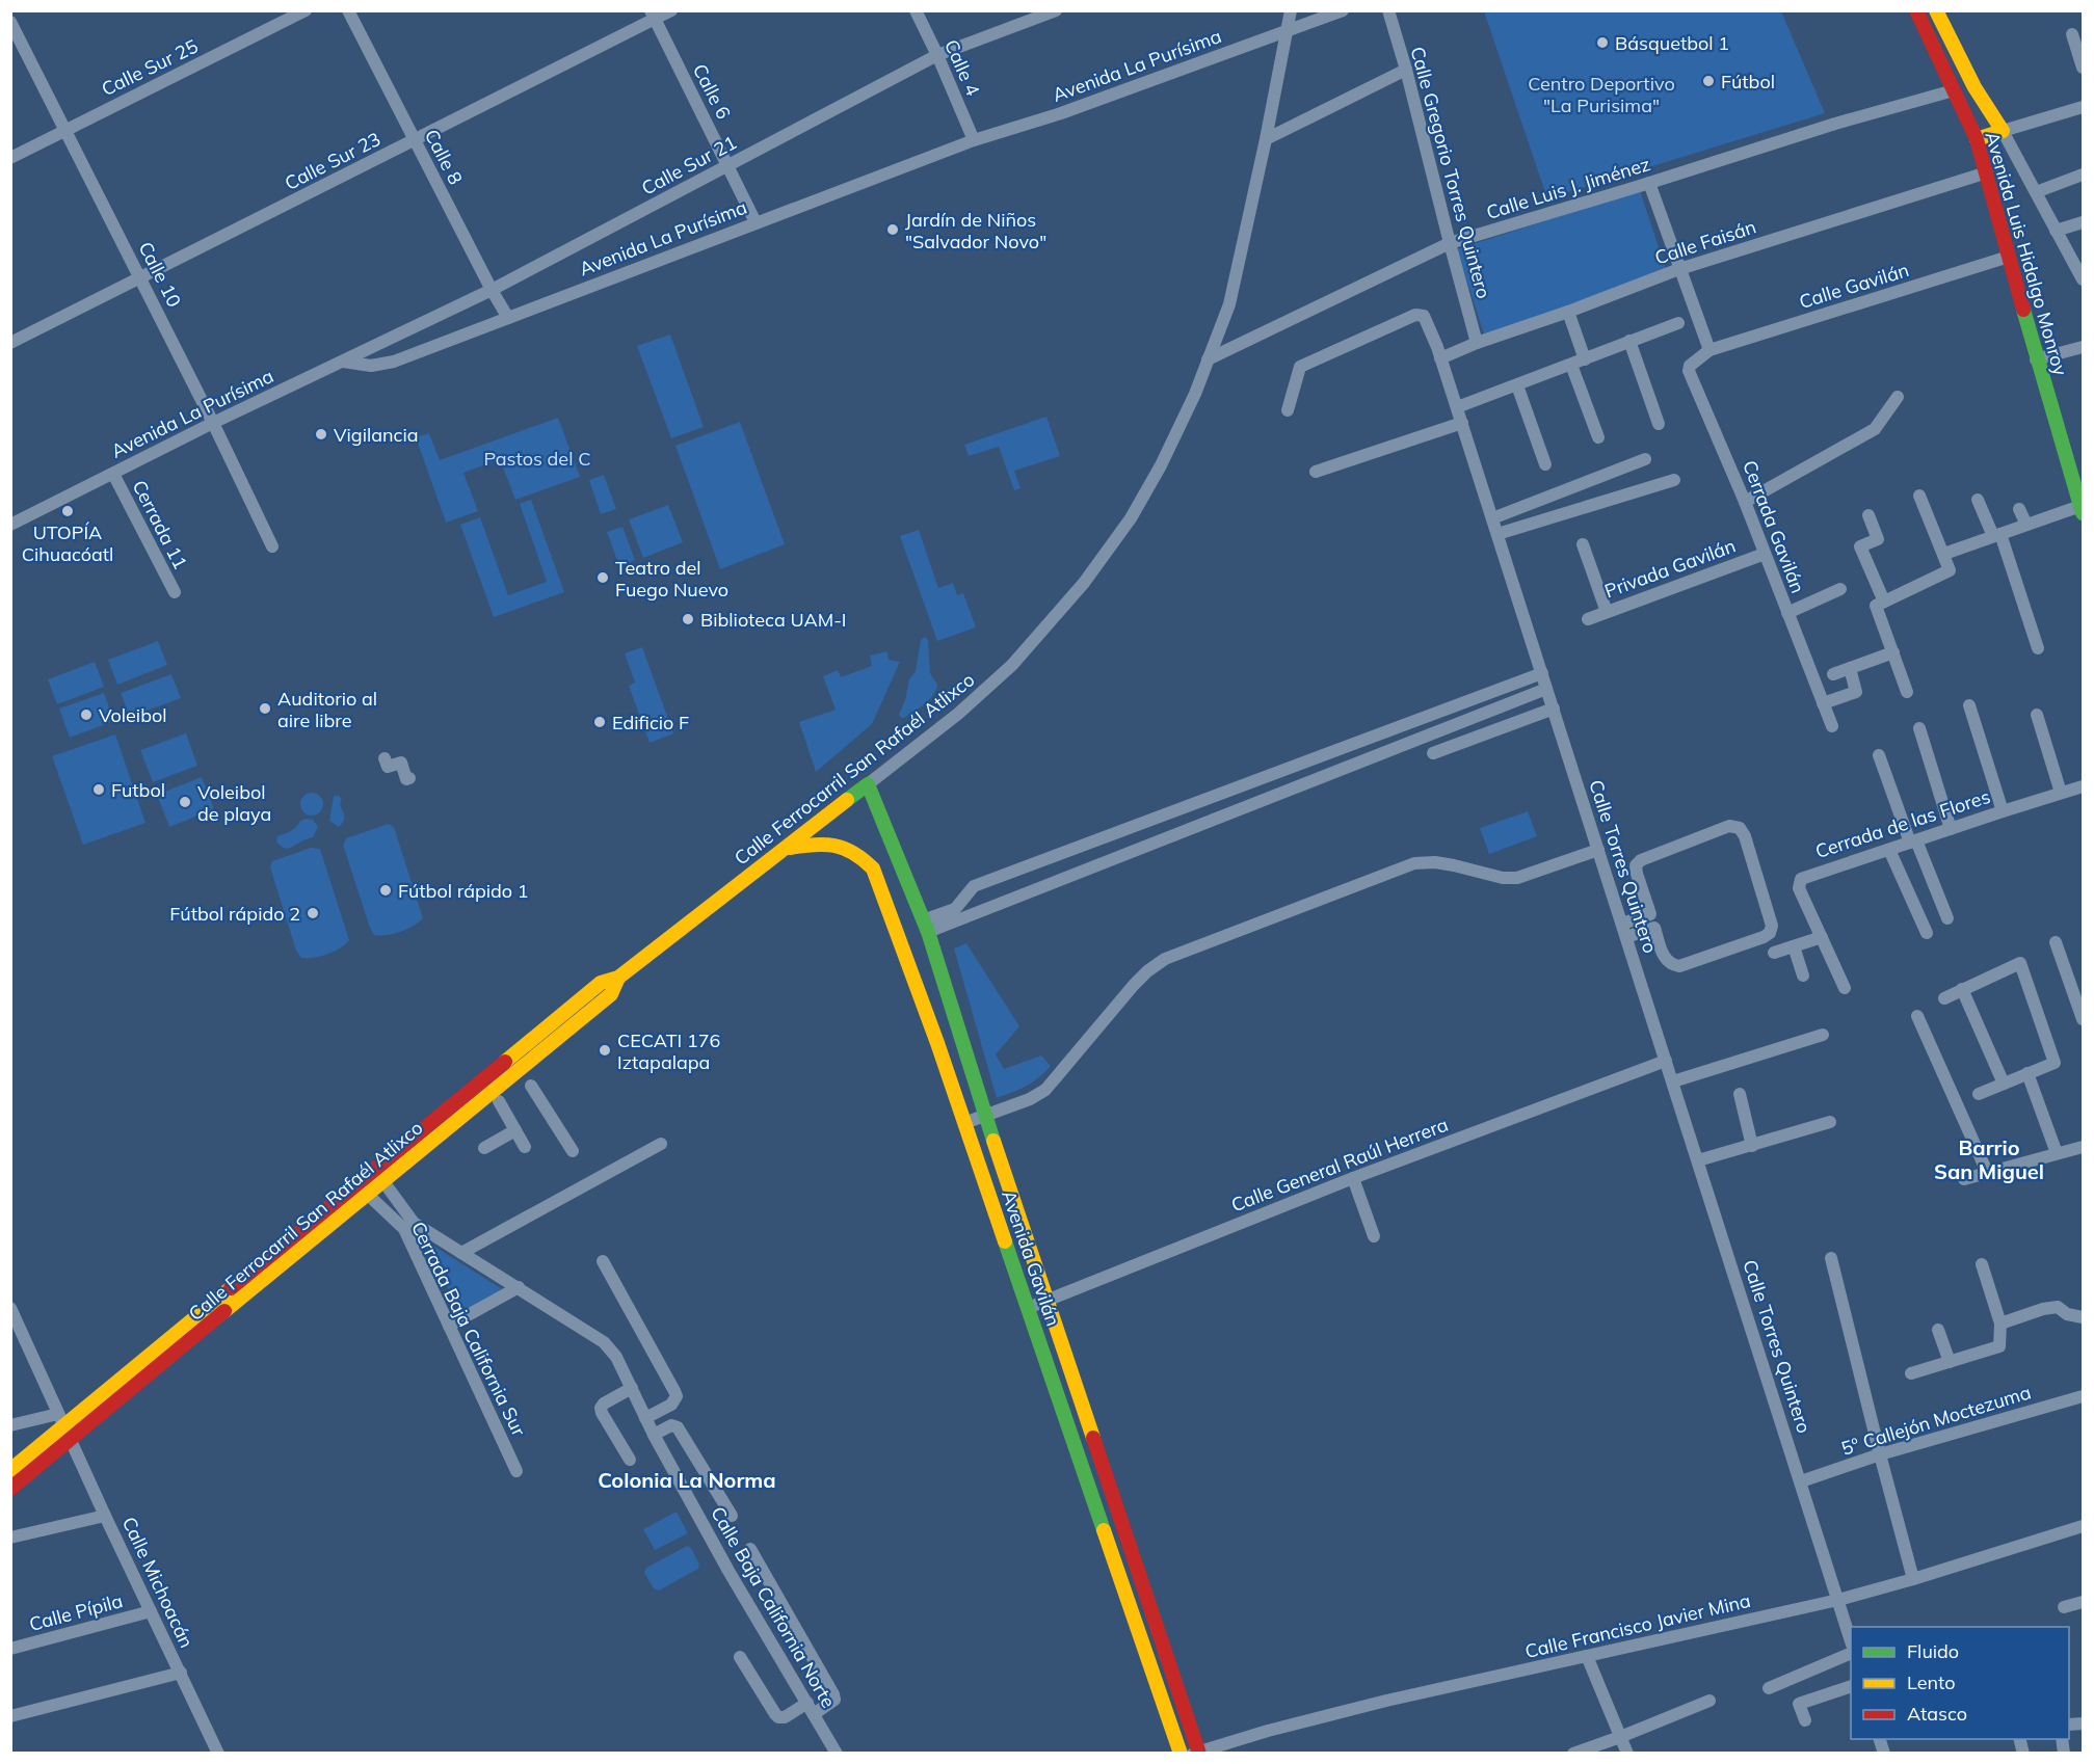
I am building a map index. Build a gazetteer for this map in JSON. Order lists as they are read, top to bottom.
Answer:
{
  "streets": {
    "main road": ["Avenida Luis Hidalgo Monroy", "Calle Ferrocarril San Rafaél Atlixco", "Avenida Gavilán"],
    "street": [
      "Avenida La Purísima",
      "Calle Sur 25",
      "Calle 4",
      "Calle 6",
      "Calle 8",
      "Calle Sur 23",
      "Calle Sur 21",
      "Calle Gregorio Torres Quintero",
      "Calle Luis J. Jiménez",
      "Calle Faisán",
      "Calle 10",
      "Calle Gavilán",
      "Cerrada 11",
      "Cerrada Gavilán",
      "Privada Gavilán",
      "Cerrada de las Flores",
      "Calle Torres Quintero",
      "Calle General Raúl Herrera",
      "Cerrada Baja California Sur",
      "5º Callejón Moctezuma",
      "Calle Michoacán",
      "Calle Baja California Norte",
      "Calle Pípila",
      "Calle Francisco Javier Mina"
    ]
  },
  "crossings": [
    ["Avenida La Purísima", "Calle 4"],
    ["Avenida La Purísima", "Calle 6"],
    ["Avenida La Purísima", "Calle 8"],
    ["Avenida La Purísima", "Calle Sur 21"],
    ["Avenida La Purísima", "Calle 10"],
    ["Avenida La Purísima", "Cerrada 11"],
    ["Avenida La Purísima", "Calle Ferrocarril San Rafaél Atlixco"],
    ["Calle Sur 25", "Calle 10"],
    ["Calle 4", "Calle Sur 21"],
    ["Calle 6", "Calle Sur 23"],
    ["Calle 6", "Calle Sur 21"],
    ["Calle 8", "Calle Sur 23"],
    ["Calle 8", "Calle Sur 21"],
    ["Calle Sur 23", "Calle 10"],
    ["Calle Gregorio Torres Quintero", "Calle Luis J. Jiménez"],
    ["Calle Gregorio Torres Quintero", "Calle Faisán"],
    ["Calle Luis J. Jiménez", "Avenida Luis Hidalgo Monroy"],
    ["Calle Luis J. Jiménez", "Calle Ferrocarril San Rafaél Atlixco"],
    ["Calle Faisán", "Avenida Luis Hidalgo Monroy"],
    ["Calle Faisán", "Calle Torres Quintero"],
    ["Avenida Luis Hidalgo Monroy", "Calle Gavilán"],
    ["Calle Gavilán", "Cerrada Gavilán"],
    ["Cerrada Gavilán", "Privada Gavilán"],
    ["Calle Ferrocarril San Rafaél Atlixco", "Avenida Gavilán"],
    ["Calle Ferrocarril San Rafaél Atlixco", "Cerrada Baja California Sur"],
    ["Calle Ferrocarril San Rafaél Atlixco", "Calle Michoacán"],
    ["Calle Ferrocarril San Rafaél Atlixco", "Calle Baja California Norte"],
    ["Calle Torres Quintero", "Calle General Raúl Herrera"],
    ["Calle Torres Quintero", "5º Callejón Moctezuma"],
    ["Calle Torres Quintero", "Calle Francisco Javier Mina"],
    ["Calle General Raúl Herrera", "Avenida Gavilán"],
    ["Avenida Gavilán", "Calle Francisco Javier Mina"],
    ["Cerrada Baja California Sur", "Calle Baja California Norte"],
    ["Calle Michoacán", "Calle Pípila"]
  ],
  "districts": ["Barrio San Miguel", "Colonia La Norma"],
  "parks": ["Centro Deportivo \"La Purisima\"", "Pastos del C"],
  "places": [
    "Básquetbol 1",
    "Fútbol",
    "Jardín de Niños \"Salvador Novo\"",
    "Vigilancia",
    "UTOPÍA Cihuacóatl",
    "Teatro del Fuego Nuevo",
    "Biblioteca UAM-I",
    "Auditorio al aire libre",
    "Voleibol",
    "Edificio F",
    "Futbol",
    "Voleibol de playa",
    "Fútbol rápido 1",
    "Fútbol rápido 2",
    "CECATI 176 Iztapalapa"
  ],
  "legend": ["Fluido", "Lento", "Atasco"]
}
